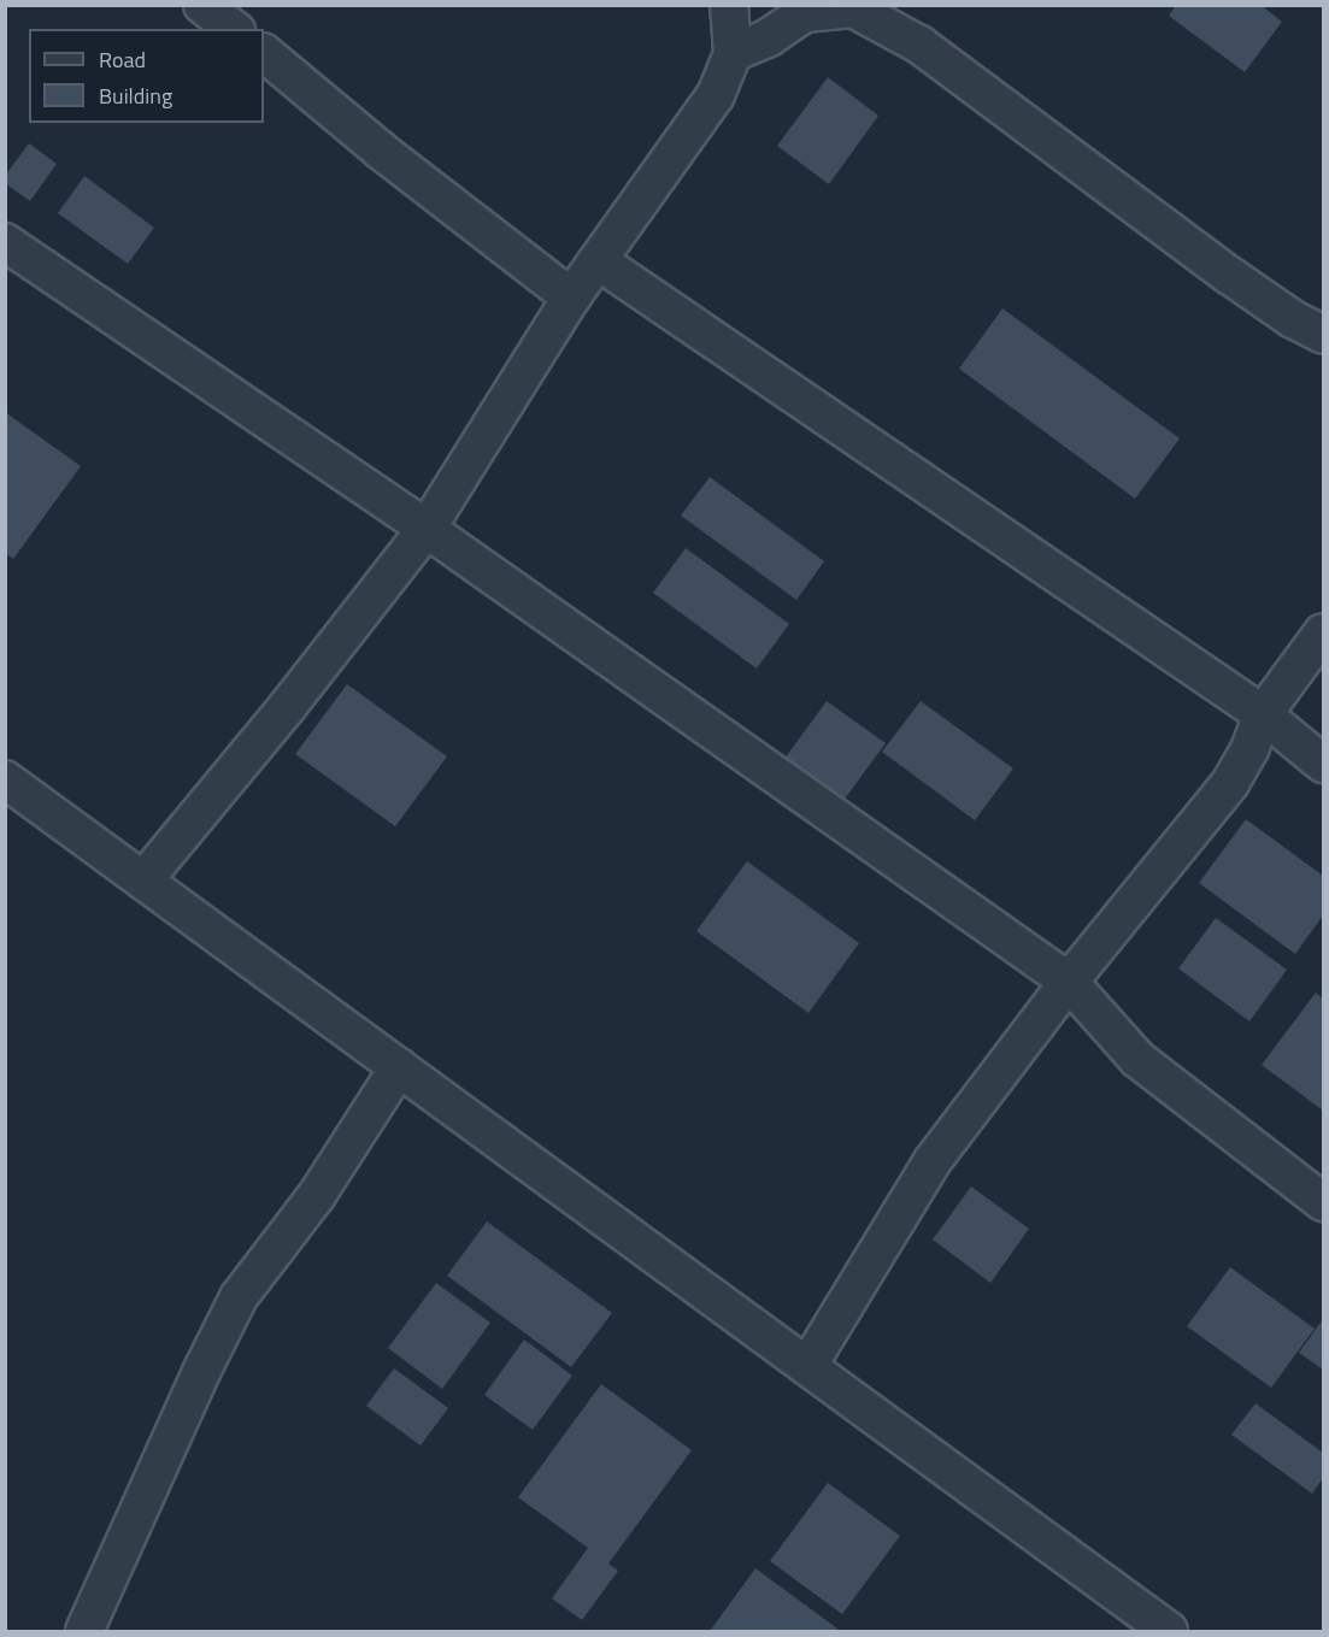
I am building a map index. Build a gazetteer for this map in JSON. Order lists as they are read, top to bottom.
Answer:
{
  "legend": ["Road", "Building"]
}
